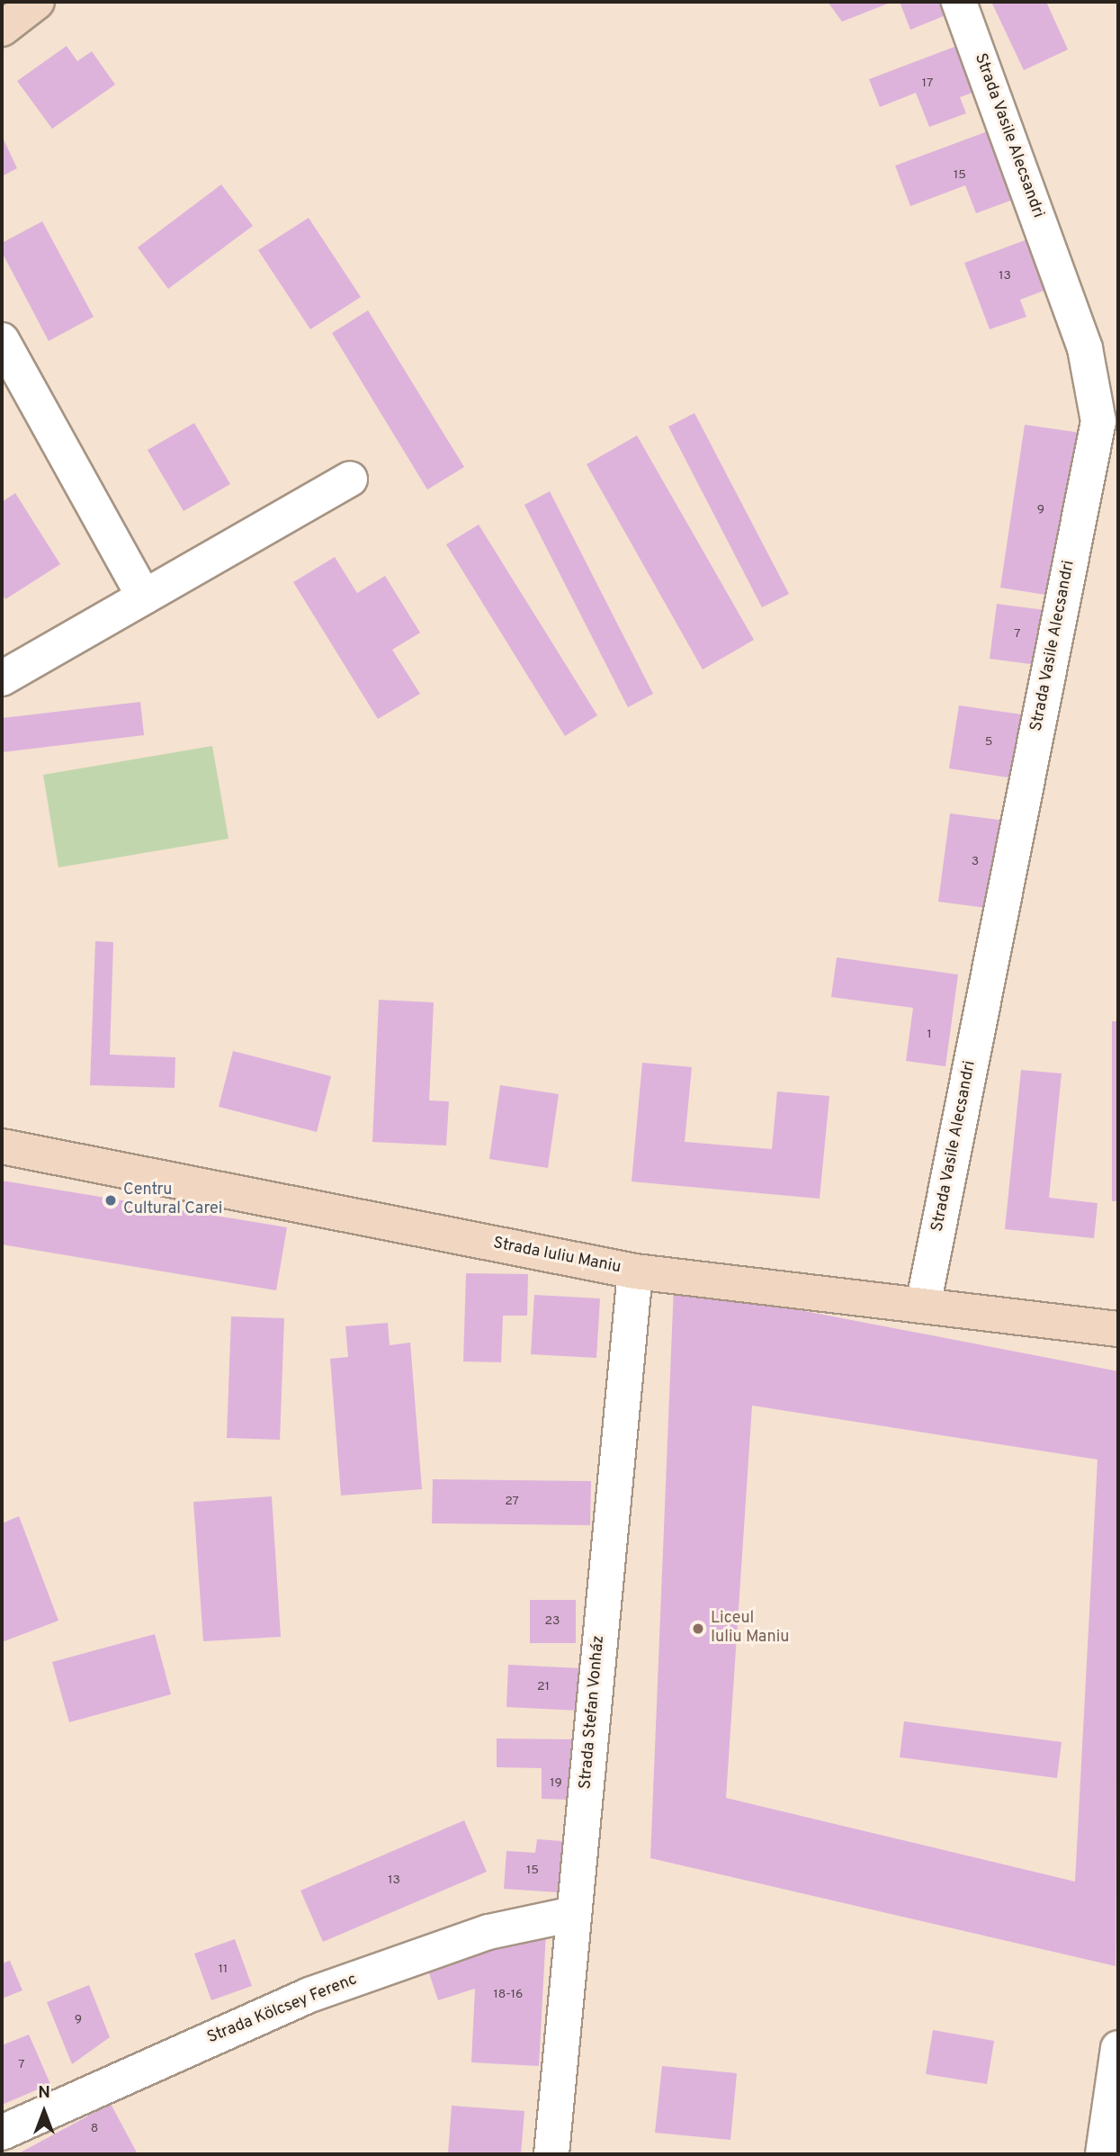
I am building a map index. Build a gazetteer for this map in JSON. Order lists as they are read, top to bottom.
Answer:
{
  "streets": {
    "street": [
      "Strada Vasile Alecsandri",
      "Strada Iuliu Maniu",
      "Strada Stefan Vonház",
      "Strada Kölcsey Ferenc"
    ]
  },
  "crossings": [
    ["Strada Vasile Alecsandri", "Strada Iuliu Maniu"],
    ["Strada Iuliu Maniu", "Strada Stefan Vonház"],
    ["Strada Stefan Vonház", "Strada Kölcsey Ferenc"]
  ],
  "places": ["Centru Cultural Carei", "Liceul Iuliu Maniu"],
  "house_numbers": [
    "17",
    "15",
    "13",
    "9",
    "7",
    "5",
    "3",
    "1",
    "27",
    "23",
    "21",
    "19",
    "15",
    "13",
    "11",
    "18-16",
    "9",
    "7",
    "8"
  ],
  "north": "top"
}
